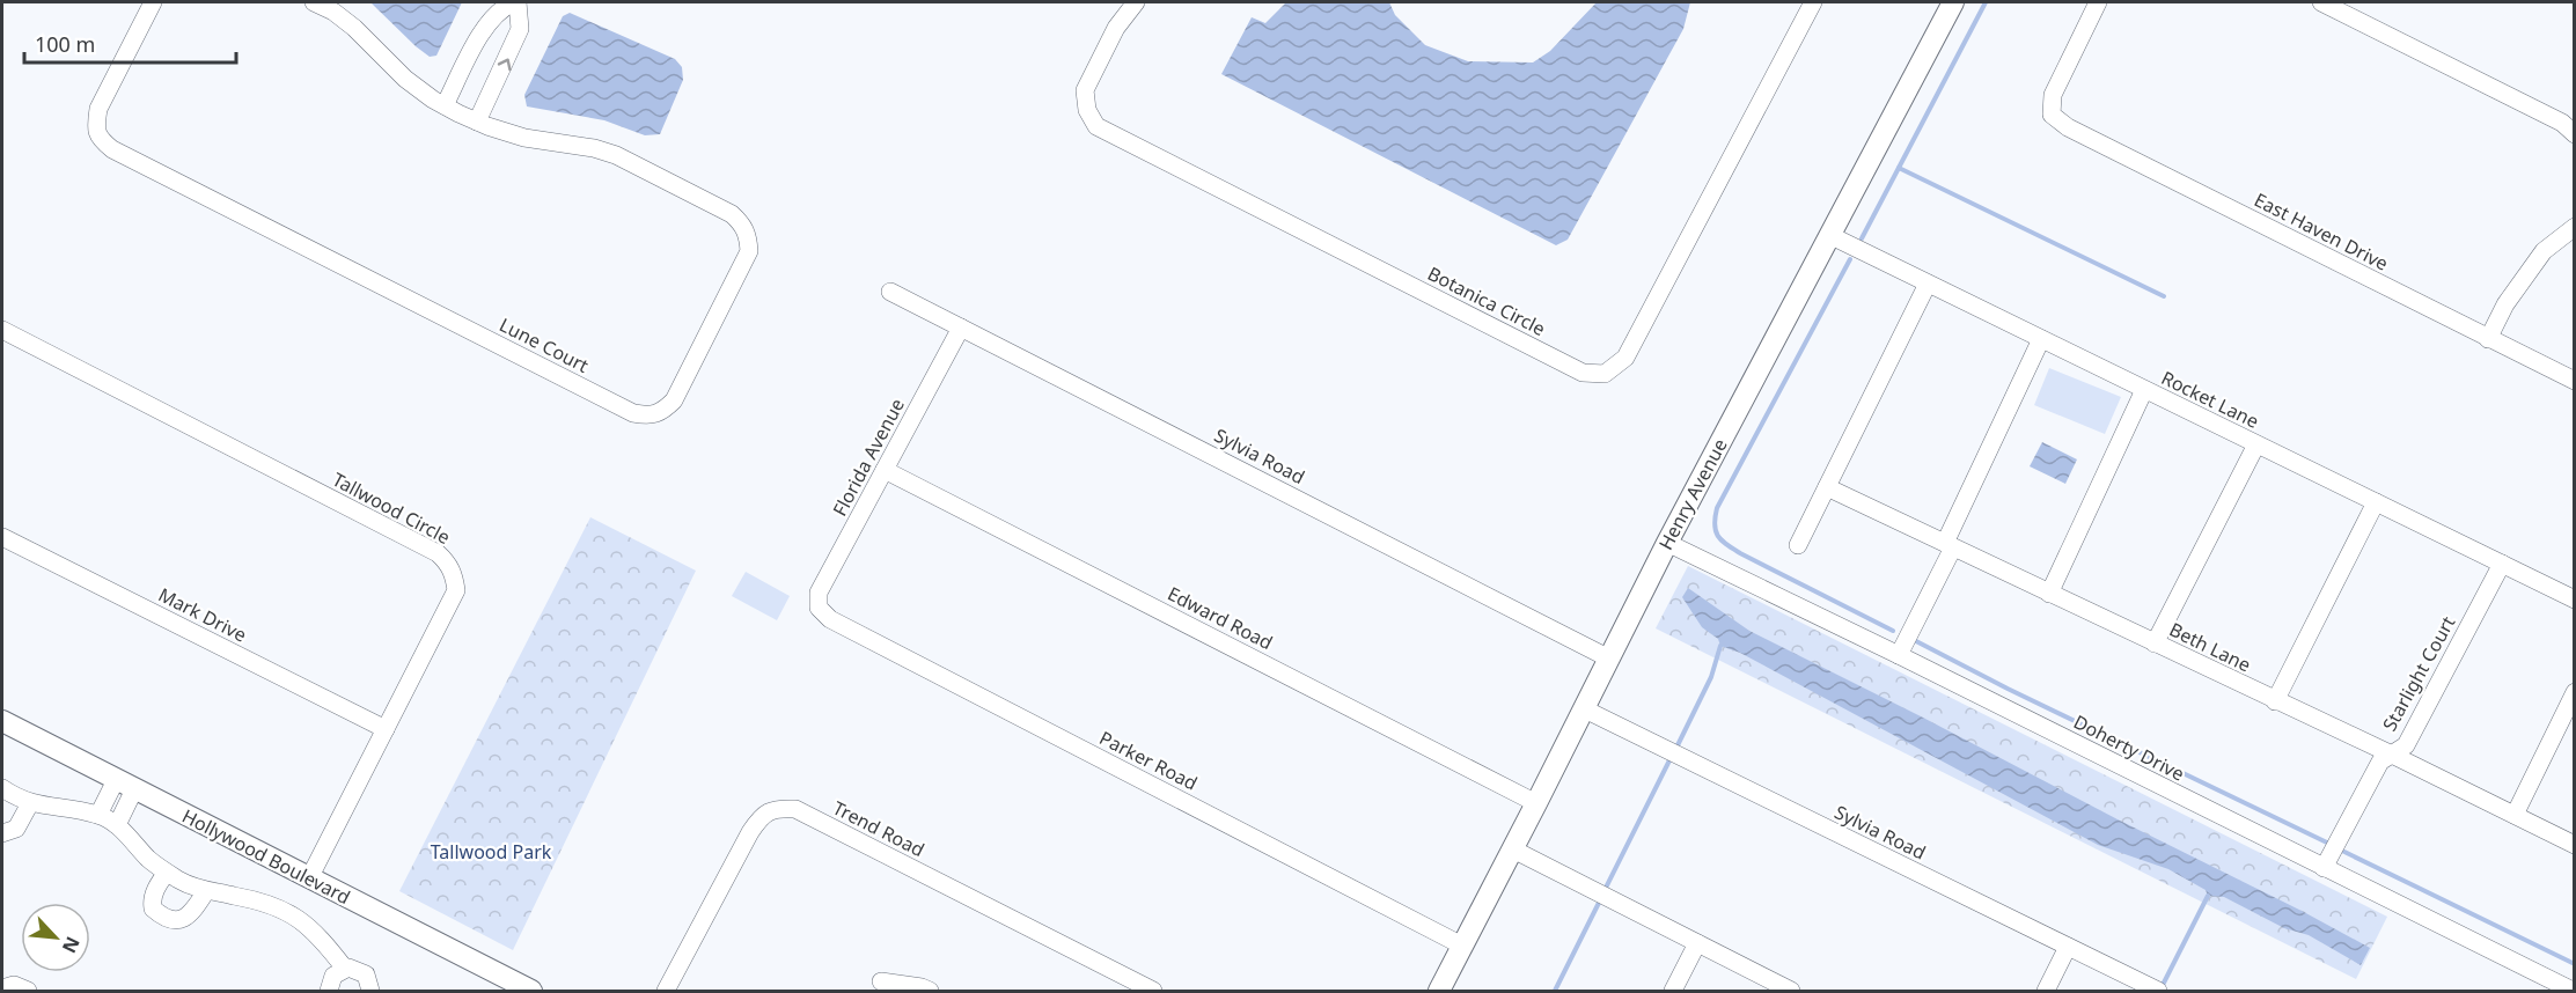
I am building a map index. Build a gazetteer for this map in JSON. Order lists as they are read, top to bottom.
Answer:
{
  "streets": {
    "street": [
      "East Haven Drive",
      "Botanica Circle",
      "Lune Court",
      "Rocket Lane",
      "Sylvia Road",
      "Florida Avenue",
      "Henry Avenue",
      "Tallwood Circle",
      "Mark Drive",
      "Edward Road",
      "Beth Lane",
      "Starlight Court",
      "Doherty Drive",
      "Parker Road",
      "Trend Road",
      "Hollywood Boulevard"
    ]
  },
  "crossings": [
    ["Rocket Lane", "Henry Avenue"],
    ["Rocket Lane", "Starlight Court"],
    ["Sylvia Road", "Florida Avenue"],
    ["Sylvia Road", "Henry Avenue"],
    ["Florida Avenue", "Edward Road"],
    ["Florida Avenue", "Parker Road"],
    ["Henry Avenue", "Edward Road"],
    ["Henry Avenue", "Doherty Drive"],
    ["Henry Avenue", "Parker Road"],
    ["Tallwood Circle", "Mark Drive"],
    ["Tallwood Circle", "Hollywood Boulevard"],
    ["Beth Lane", "Starlight Court"],
    ["Starlight Court", "Doherty Drive"]
  ],
  "parks": ["Tallwood Park"],
  "scale_bar": "100 m",
  "north": "bottom right"
}
